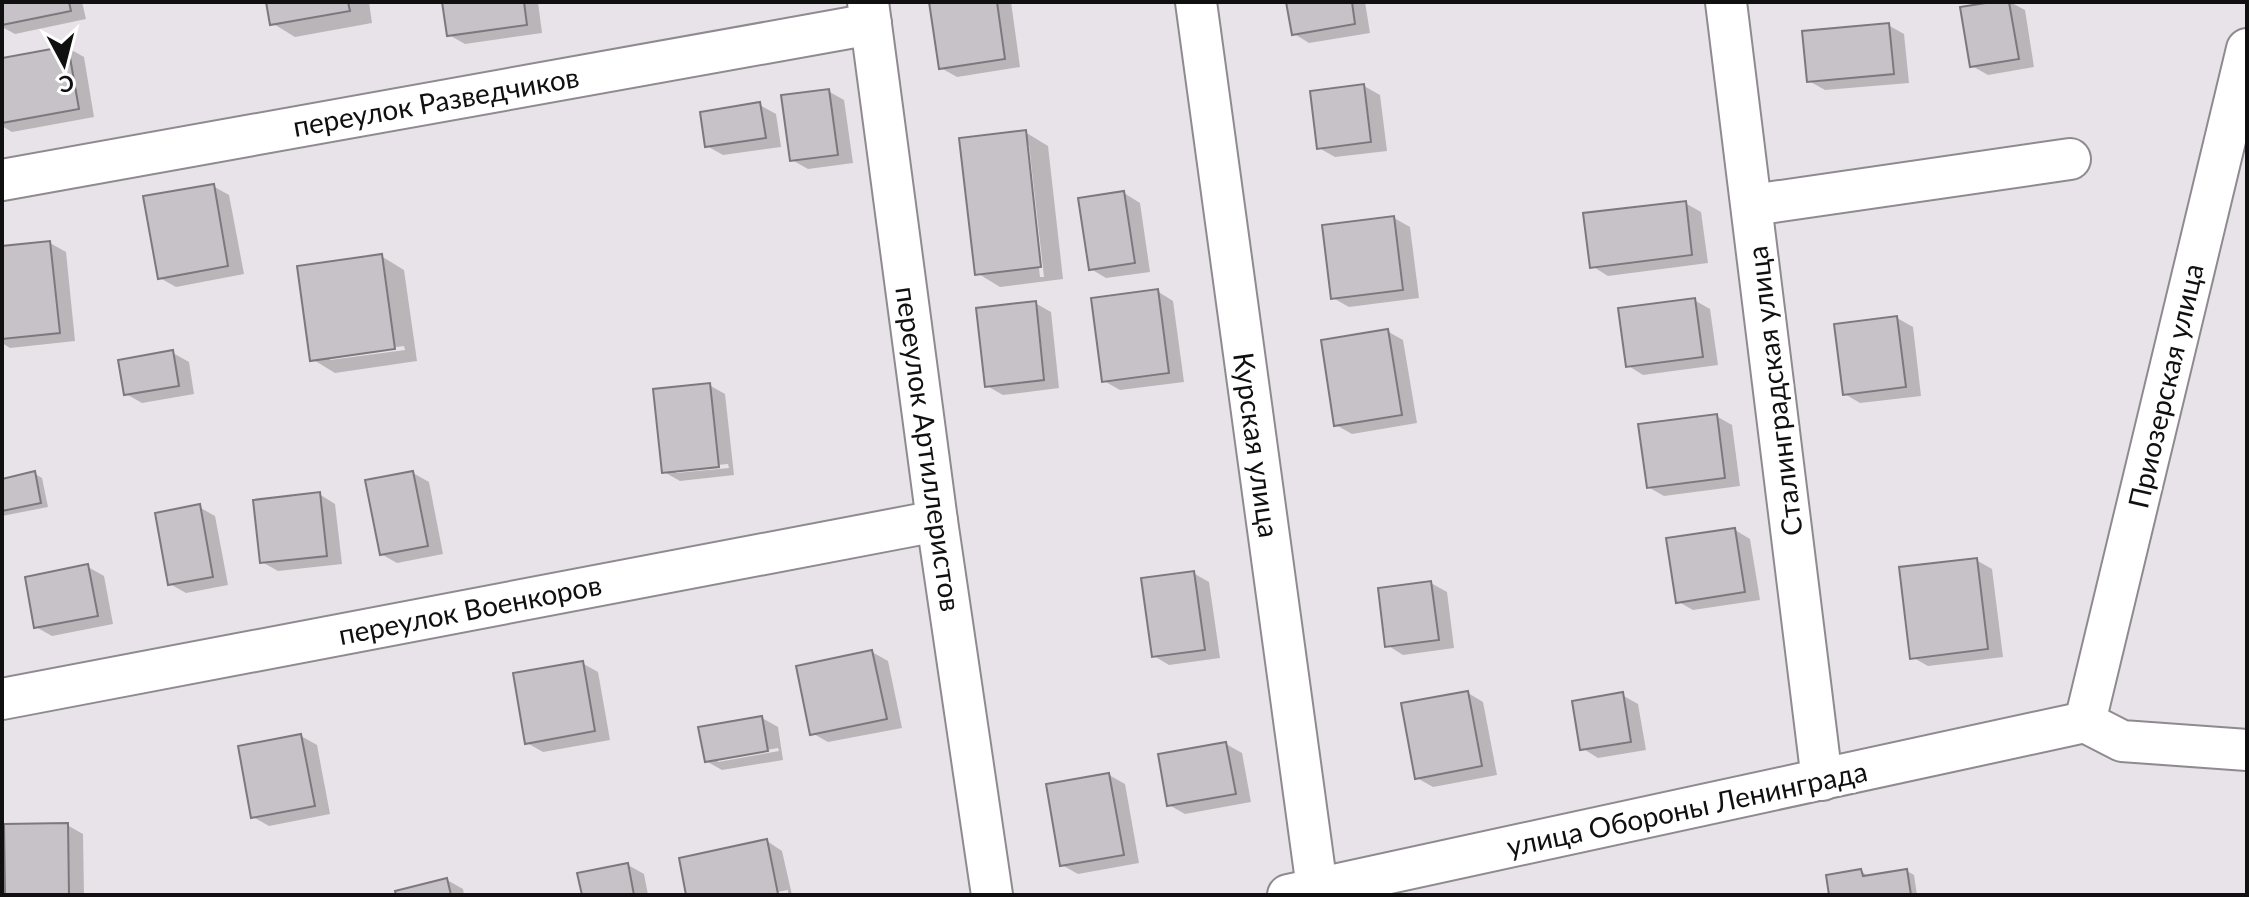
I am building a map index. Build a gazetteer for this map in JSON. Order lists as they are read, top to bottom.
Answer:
{
  "streets": {
    "street": [
      "переулок Разведчиков",
      "Приозерская улица",
      "Сталинградская улица",
      "Курская улица",
      "переулок Артиллеристов",
      "переулок Военкоров",
      "улица Обороны Ленинграда"
    ]
  },
  "crossings": [
    ["переулок Разведчиков", "переулок Артиллеристов"],
    ["Приозерская улица", "улица Обороны Ленинграда"],
    ["Сталинградская улица", "улица Обороны Ленинграда"],
    ["Курская улица", "улица Обороны Ленинграда"],
    ["переулок Артиллеристов", "переулок Военкоров"]
  ],
  "north": "bottom"
}
